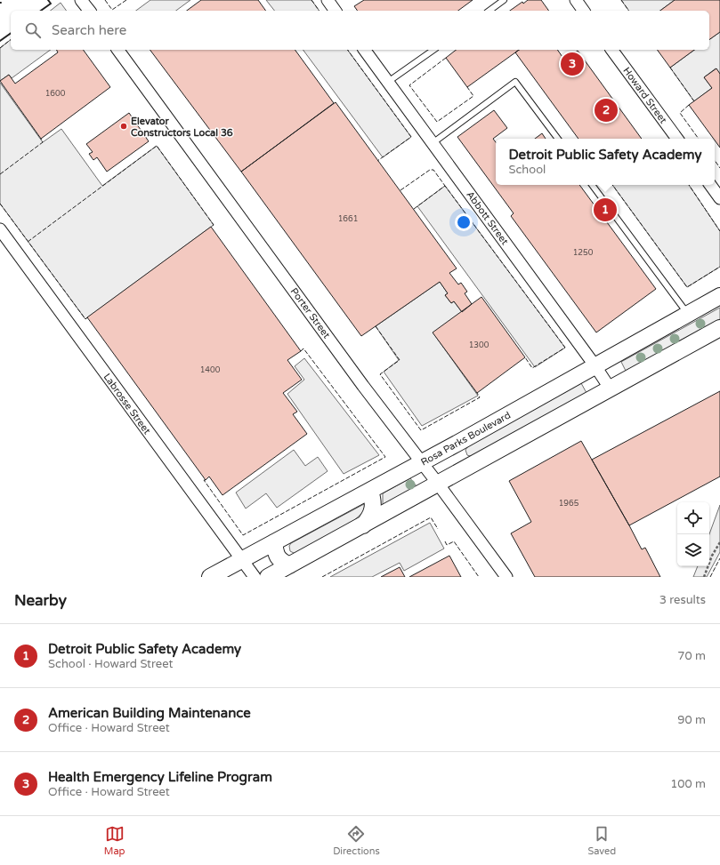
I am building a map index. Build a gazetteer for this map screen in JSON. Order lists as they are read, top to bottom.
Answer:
{
  "streets": {
    "main road": ["Rosa Parks Boulevard"],
    "street": [
      "Howard Street",
      "Abbott Street",
      "Porter Street",
      "Labrosse Street"
    ]
  },
  "crossings": [
    ["Abbott Street", "Rosa Parks Boulevard"],
    ["Porter Street", "Rosa Parks Boulevard"],
    ["Labrosse Street", "Rosa Parks Boulevard"]
  ],
  "places": ["Elevator Constructors Local 36"],
  "house_numbers": [
    "1600",
    "1661",
    "1250",
    "1300",
    "1400",
    "1965"
  ],
  "page": {
    "search": "Search here",
    "pins": ["3", "2", "1"],
    "popup": ["Detroit Public Safety Academy", "School"],
    "heading": ["Nearby", "3 results"],
    "list": [
      {
        "mark": "1",
        "name": "Detroit Public Safety Academy",
        "note": "School · Howard Street",
        "value": "70 m"
      },
      {
        "mark": "2",
        "name": "American Building Maintenance",
        "note": "Office · Howard Street",
        "value": "90 m"
      },
      {
        "mark": "3",
        "name": "Health Emergency Lifeline Program",
        "note": "Office · Howard Street",
        "value": "100 m"
      }
    ],
    "nav": ["Map", "Directions", "Saved"]
  }
}
